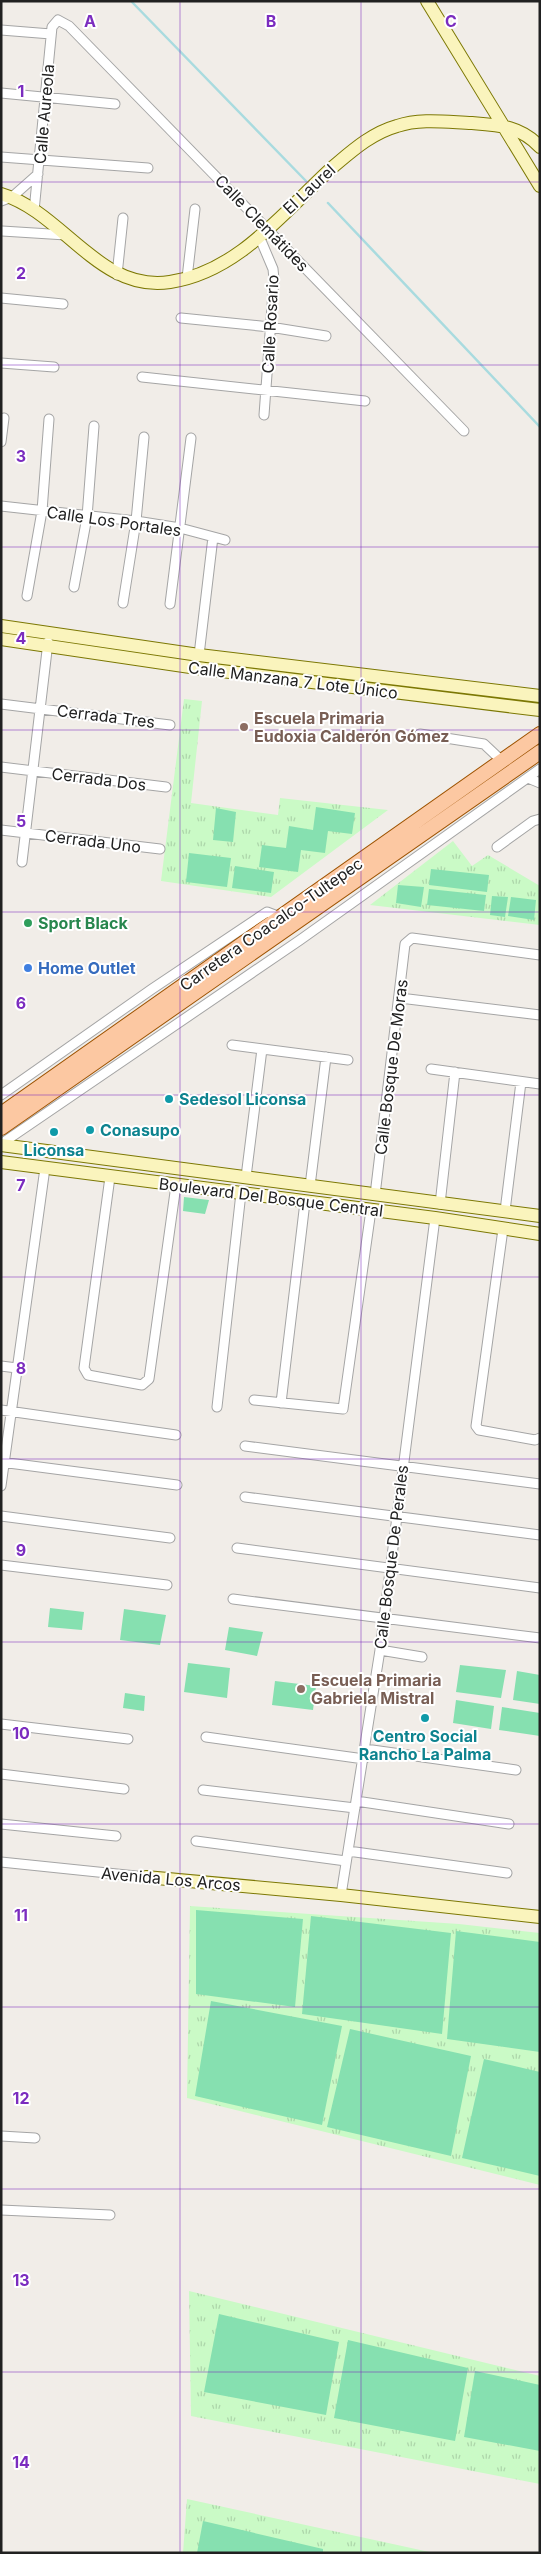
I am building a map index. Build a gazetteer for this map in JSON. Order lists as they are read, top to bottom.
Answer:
{
  "streets": {
    "main road": ["Carretera Coacalco-Tultepec"],
    "street": [
      "Calle Aureola",
      "El Laurel",
      "Calle Clemátides",
      "Calle Rosario",
      "Calle Los Portales",
      "Calle Manzana 7 Lote Único",
      "Cerrada Tres",
      "Cerrada Dos",
      "Cerrada Uno",
      "Calle Bosque De Moras",
      "Boulevard Del Bosque Central",
      "Calle Bosque De Perales",
      "Avenida Los Arcos"
    ]
  },
  "crossings": [
    ["Calle Aureola", "El Laurel"],
    ["Calle Aureola", "Calle Clemátides"],
    ["El Laurel", "Calle Clemátides"],
    ["El Laurel", "Calle Rosario"],
    ["Calle Clemátides", "Calle Rosario"],
    ["Calle Bosque De Moras", "Boulevard Del Bosque Central"],
    ["Boulevard Del Bosque Central", "Calle Bosque De Perales"],
    ["Calle Bosque De Perales", "Avenida Los Arcos"]
  ],
  "places": [
    "Escuela Primaria Eudoxia Calderón Gómez",
    "Sport Black",
    "Home Outlet",
    "Sedesol Liconsa",
    "Conasupo",
    "Liconsa",
    "Escuela Primaria Gabriela Mistral",
    "Centro Social Rancho La Palma"
  ],
  "grid": {
    "columns": ["A", "B", "C"],
    "rows": [
      "1",
      "2",
      "3",
      "4",
      "5",
      "6",
      "7",
      "8",
      "9",
      "10",
      "11",
      "12",
      "13",
      "14"
    ]
  }
}
